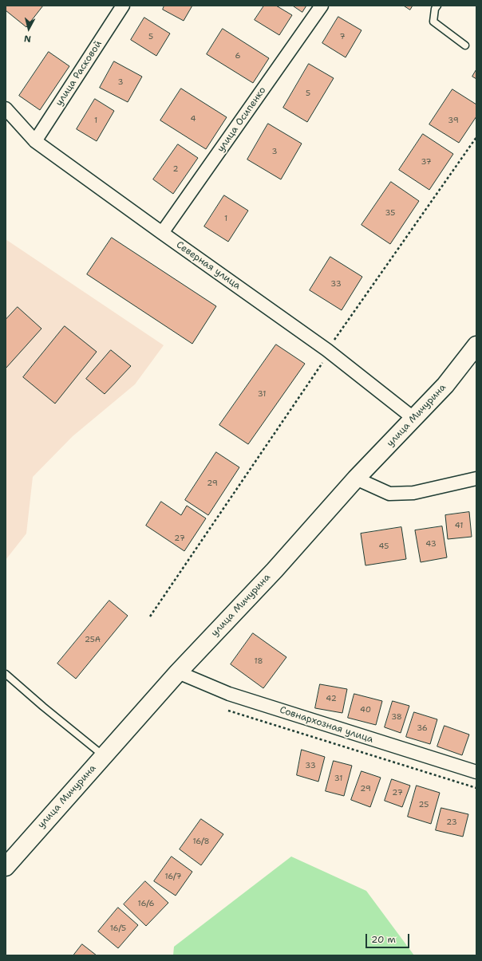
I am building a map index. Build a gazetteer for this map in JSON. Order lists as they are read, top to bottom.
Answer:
{
  "streets": {
    "main road": ["улица Мичурина"],
    "street": [
      "улица Расковой",
      "улица Осипенко",
      "Северная улица",
      "Совнархозная улица"
    ]
  },
  "crossings": [
    ["улица Расковой", "Северная улица"],
    ["улица Осипенко", "Северная улица"],
    ["Северная улица", "улица Мичурина"],
    ["улица Мичурина", "Совнархозная улица"]
  ],
  "house_numbers": [
    "5",
    "7",
    "6",
    "3",
    "5",
    "4",
    "1",
    "39",
    "3",
    "37",
    "2",
    "35",
    "1",
    "33",
    "31",
    "29",
    "41",
    "27",
    "43",
    "45",
    "25А",
    "18",
    "42",
    "40",
    "38",
    "36",
    "33",
    "31",
    "29",
    "27",
    "25",
    "23",
    "16/8",
    "16/7",
    "16/6",
    "16/5"
  ],
  "scale_bar": "20 m",
  "north": "bottom"
}
